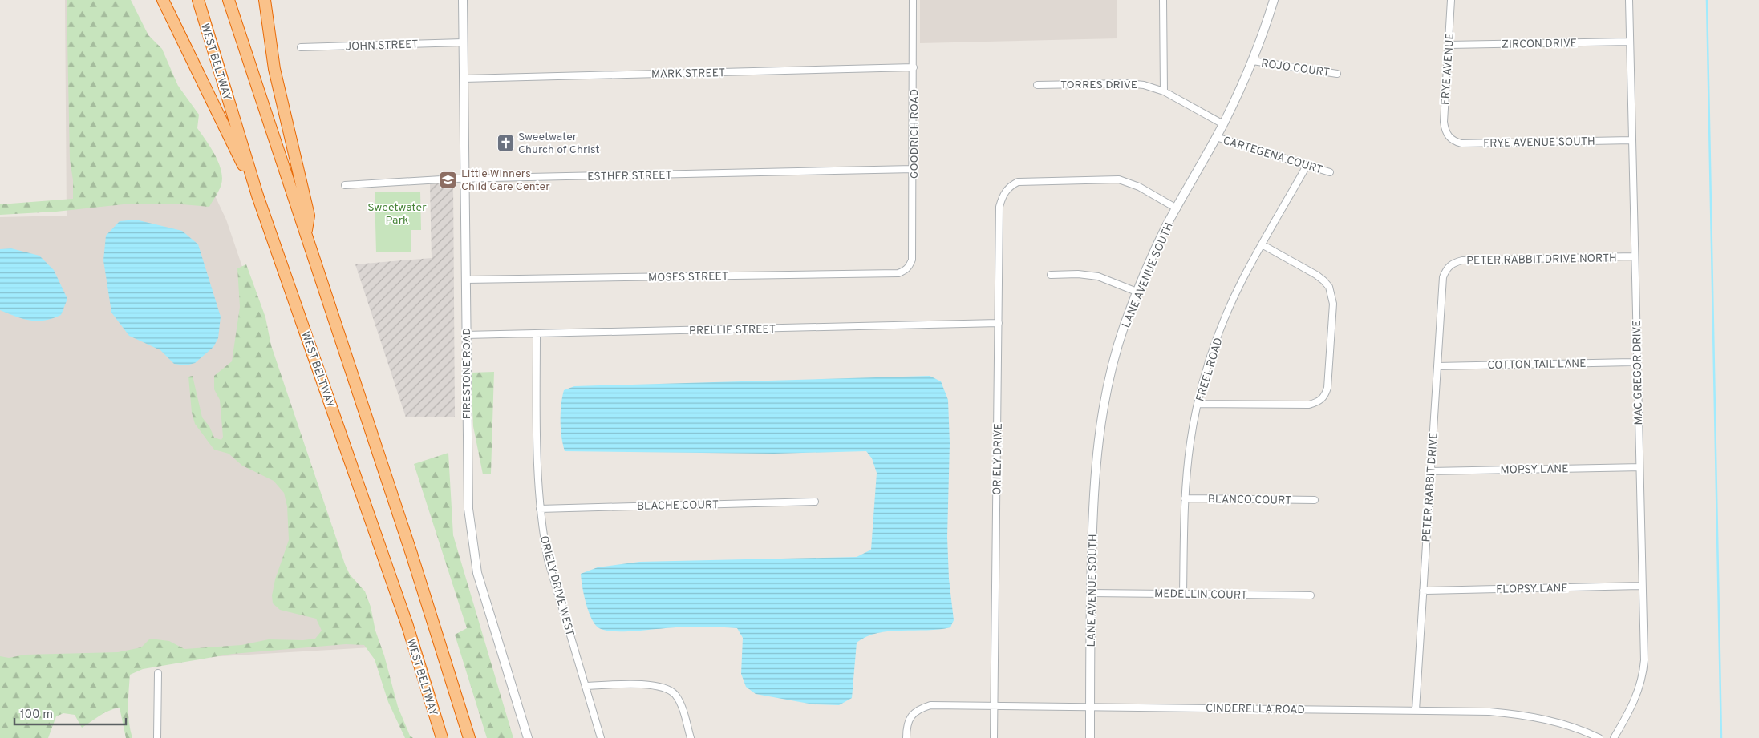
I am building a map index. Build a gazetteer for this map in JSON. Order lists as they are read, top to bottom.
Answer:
{
  "streets": {
    "highway": ["WEST BELTWAY"],
    "street": [
      "ZIRCON DRIVE",
      "JOHN STREET",
      "ROJO COURT",
      "FRYE AVENUE",
      "MARK STREET",
      "TORRES DRIVE",
      "GOODRICH ROAD",
      "FRYE AVENUE SOUTH",
      "CARTEGENA COURT",
      "ESTHER STREET",
      "PETER RABBIT DRIVE NORTH",
      "LANE AVENUE SOUTH",
      "MOSES STREET",
      "PRELLIE STREET",
      "COTTON TAIL LANE",
      "FREEL ROAD",
      "MAC GREGOR DRIVE",
      "FIRESTONE ROAD",
      "ORIELY DRIVE",
      "MOPSY LANE",
      "PETER RABBIT DRIVE",
      "BLANCO COURT",
      "BLACHE COURT",
      "ORIELY DRIVE WEST",
      "FLOPSY LANE",
      "MEDELLIN COURT",
      "CINDERELLA ROAD"
    ]
  },
  "crossings": [
    ["ZIRCON DRIVE", "FRYE AVENUE"],
    ["ZIRCON DRIVE", "MAC GREGOR DRIVE"],
    ["JOHN STREET", "FIRESTONE ROAD"],
    ["ROJO COURT", "LANE AVENUE SOUTH"],
    ["FRYE AVENUE", "FRYE AVENUE SOUTH"],
    ["MARK STREET", "GOODRICH ROAD"],
    ["MARK STREET", "FIRESTONE ROAD"],
    ["TORRES DRIVE", "LANE AVENUE SOUTH"],
    ["GOODRICH ROAD", "ESTHER STREET"],
    ["GOODRICH ROAD", "MOSES STREET"],
    ["FRYE AVENUE SOUTH", "MAC GREGOR DRIVE"],
    ["CARTEGENA COURT", "LANE AVENUE SOUTH"],
    ["CARTEGENA COURT", "FREEL ROAD"],
    ["ESTHER STREET", "FIRESTONE ROAD"],
    ["PETER RABBIT DRIVE NORTH", "MAC GREGOR DRIVE"],
    ["PETER RABBIT DRIVE NORTH", "PETER RABBIT DRIVE"],
    ["LANE AVENUE SOUTH", "ORIELY DRIVE"],
    ["LANE AVENUE SOUTH", "MEDELLIN COURT"],
    ["LANE AVENUE SOUTH", "CINDERELLA ROAD"],
    ["MOSES STREET", "FIRESTONE ROAD"],
    ["PRELLIE STREET", "FIRESTONE ROAD"],
    ["PRELLIE STREET", "ORIELY DRIVE"],
    ["PRELLIE STREET", "ORIELY DRIVE WEST"],
    ["COTTON TAIL LANE", "MAC GREGOR DRIVE"],
    ["COTTON TAIL LANE", "PETER RABBIT DRIVE"],
    ["FREEL ROAD", "BLANCO COURT"],
    ["FREEL ROAD", "MEDELLIN COURT"],
    ["MAC GREGOR DRIVE", "MOPSY LANE"],
    ["MAC GREGOR DRIVE", "FLOPSY LANE"],
    ["ORIELY DRIVE", "CINDERELLA ROAD"],
    ["MOPSY LANE", "PETER RABBIT DRIVE"],
    ["PETER RABBIT DRIVE", "FLOPSY LANE"],
    ["PETER RABBIT DRIVE", "CINDERELLA ROAD"],
    ["BLACHE COURT", "ORIELY DRIVE WEST"]
  ],
  "parks": ["Sweetwater Park"],
  "places": {
    "church": ["Sweetwater Church of Christ"],
    "school or university": ["Little Winners Child Care Center"]
  },
  "scale_bar": "100 m"
}
